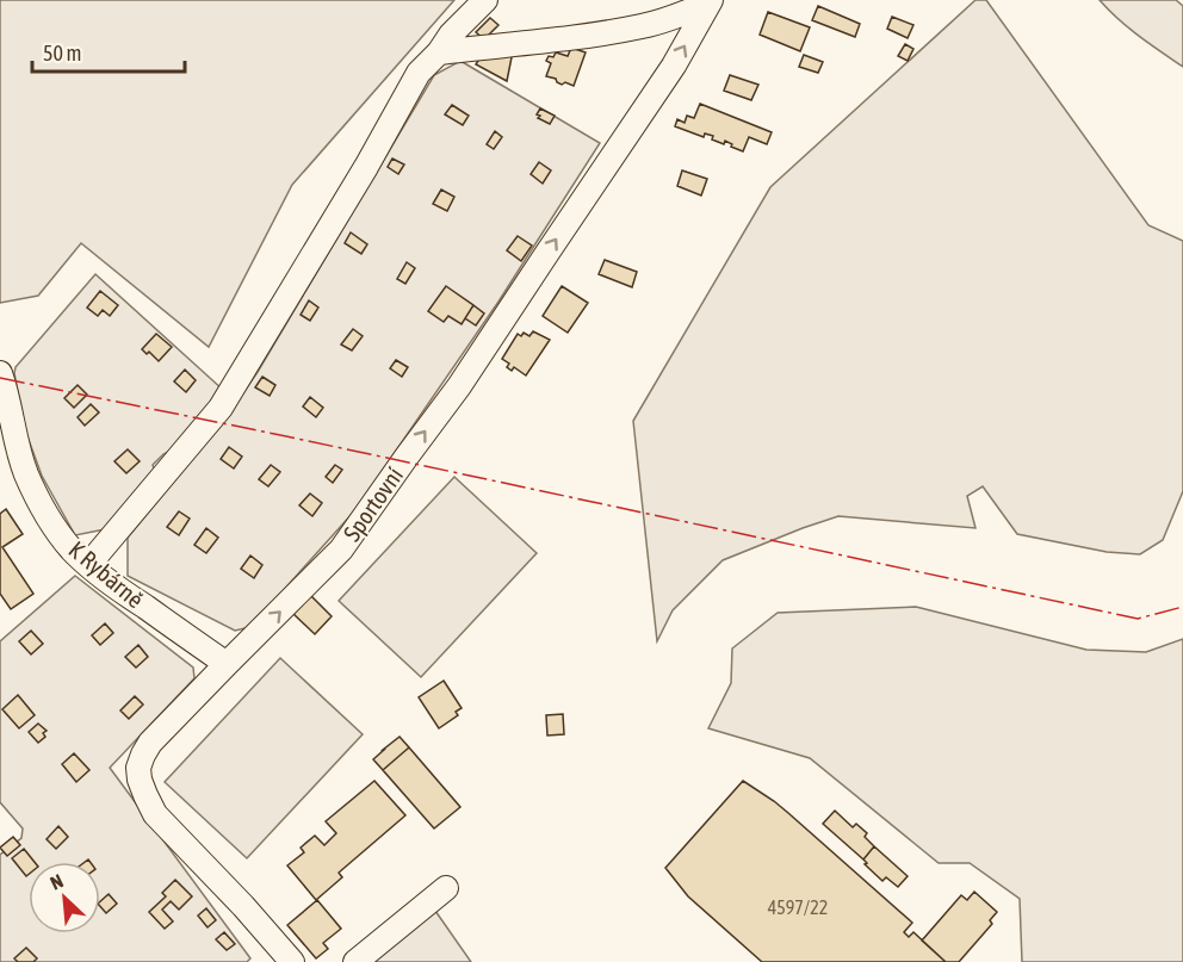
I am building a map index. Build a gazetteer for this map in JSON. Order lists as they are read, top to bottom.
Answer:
{
  "streets": {
    "street": ["Sportovní", "K Rybárně"]
  },
  "crossings": [
    ["Sportovní", "K Rybárně"]
  ],
  "house_numbers": ["4597/22"],
  "scale_bar": "50 m",
  "north": "top left"
}
